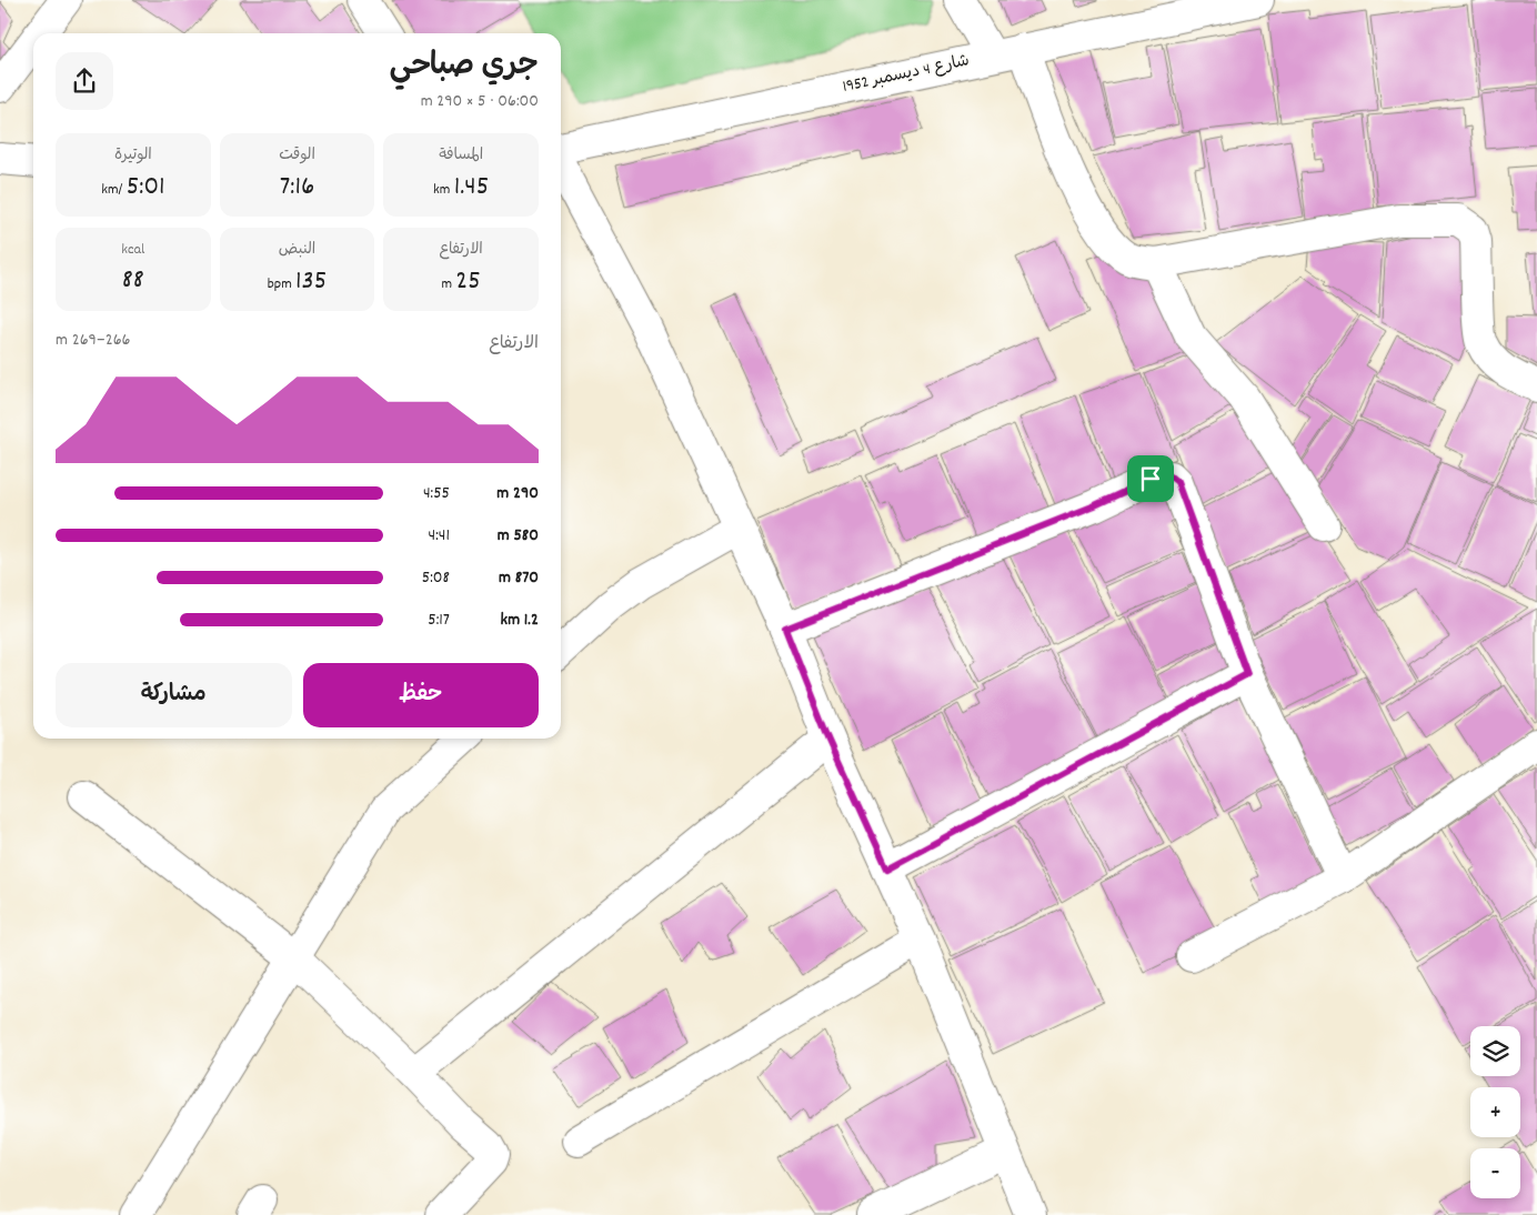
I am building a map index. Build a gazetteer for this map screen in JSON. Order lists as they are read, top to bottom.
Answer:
{
  "streets": {
    "street": ["شارع 4 ديسمبر 1952"]
  },
  "page": {
    "heading": ["جري صباحي", "06:00 · 5 × 290 m"],
    "stats": [
      ["المسافة", "1.45 km"],
      ["الوقت", "7:16"],
      ["الوتيرة", "5:01 /km"],
      ["الارتفاع", "25 m"],
      ["النبض", "135 bpm"],
      ["kcal", "88"]
    ],
    "chart": ["الارتفاع", "266–269 m"],
    "list": [
      {
        "name": "290 m",
        "note": "4:55"
      },
      {
        "name": "580 m",
        "note": "4:41"
      },
      {
        "name": "870 m",
        "note": "5:08"
      },
      {
        "name": "1.2 km",
        "note": "5:17"
      }
    ],
    "buttons": ["حفظ", "مشاركة"],
    "map_buttons": ["+", "−"]
  }
}
